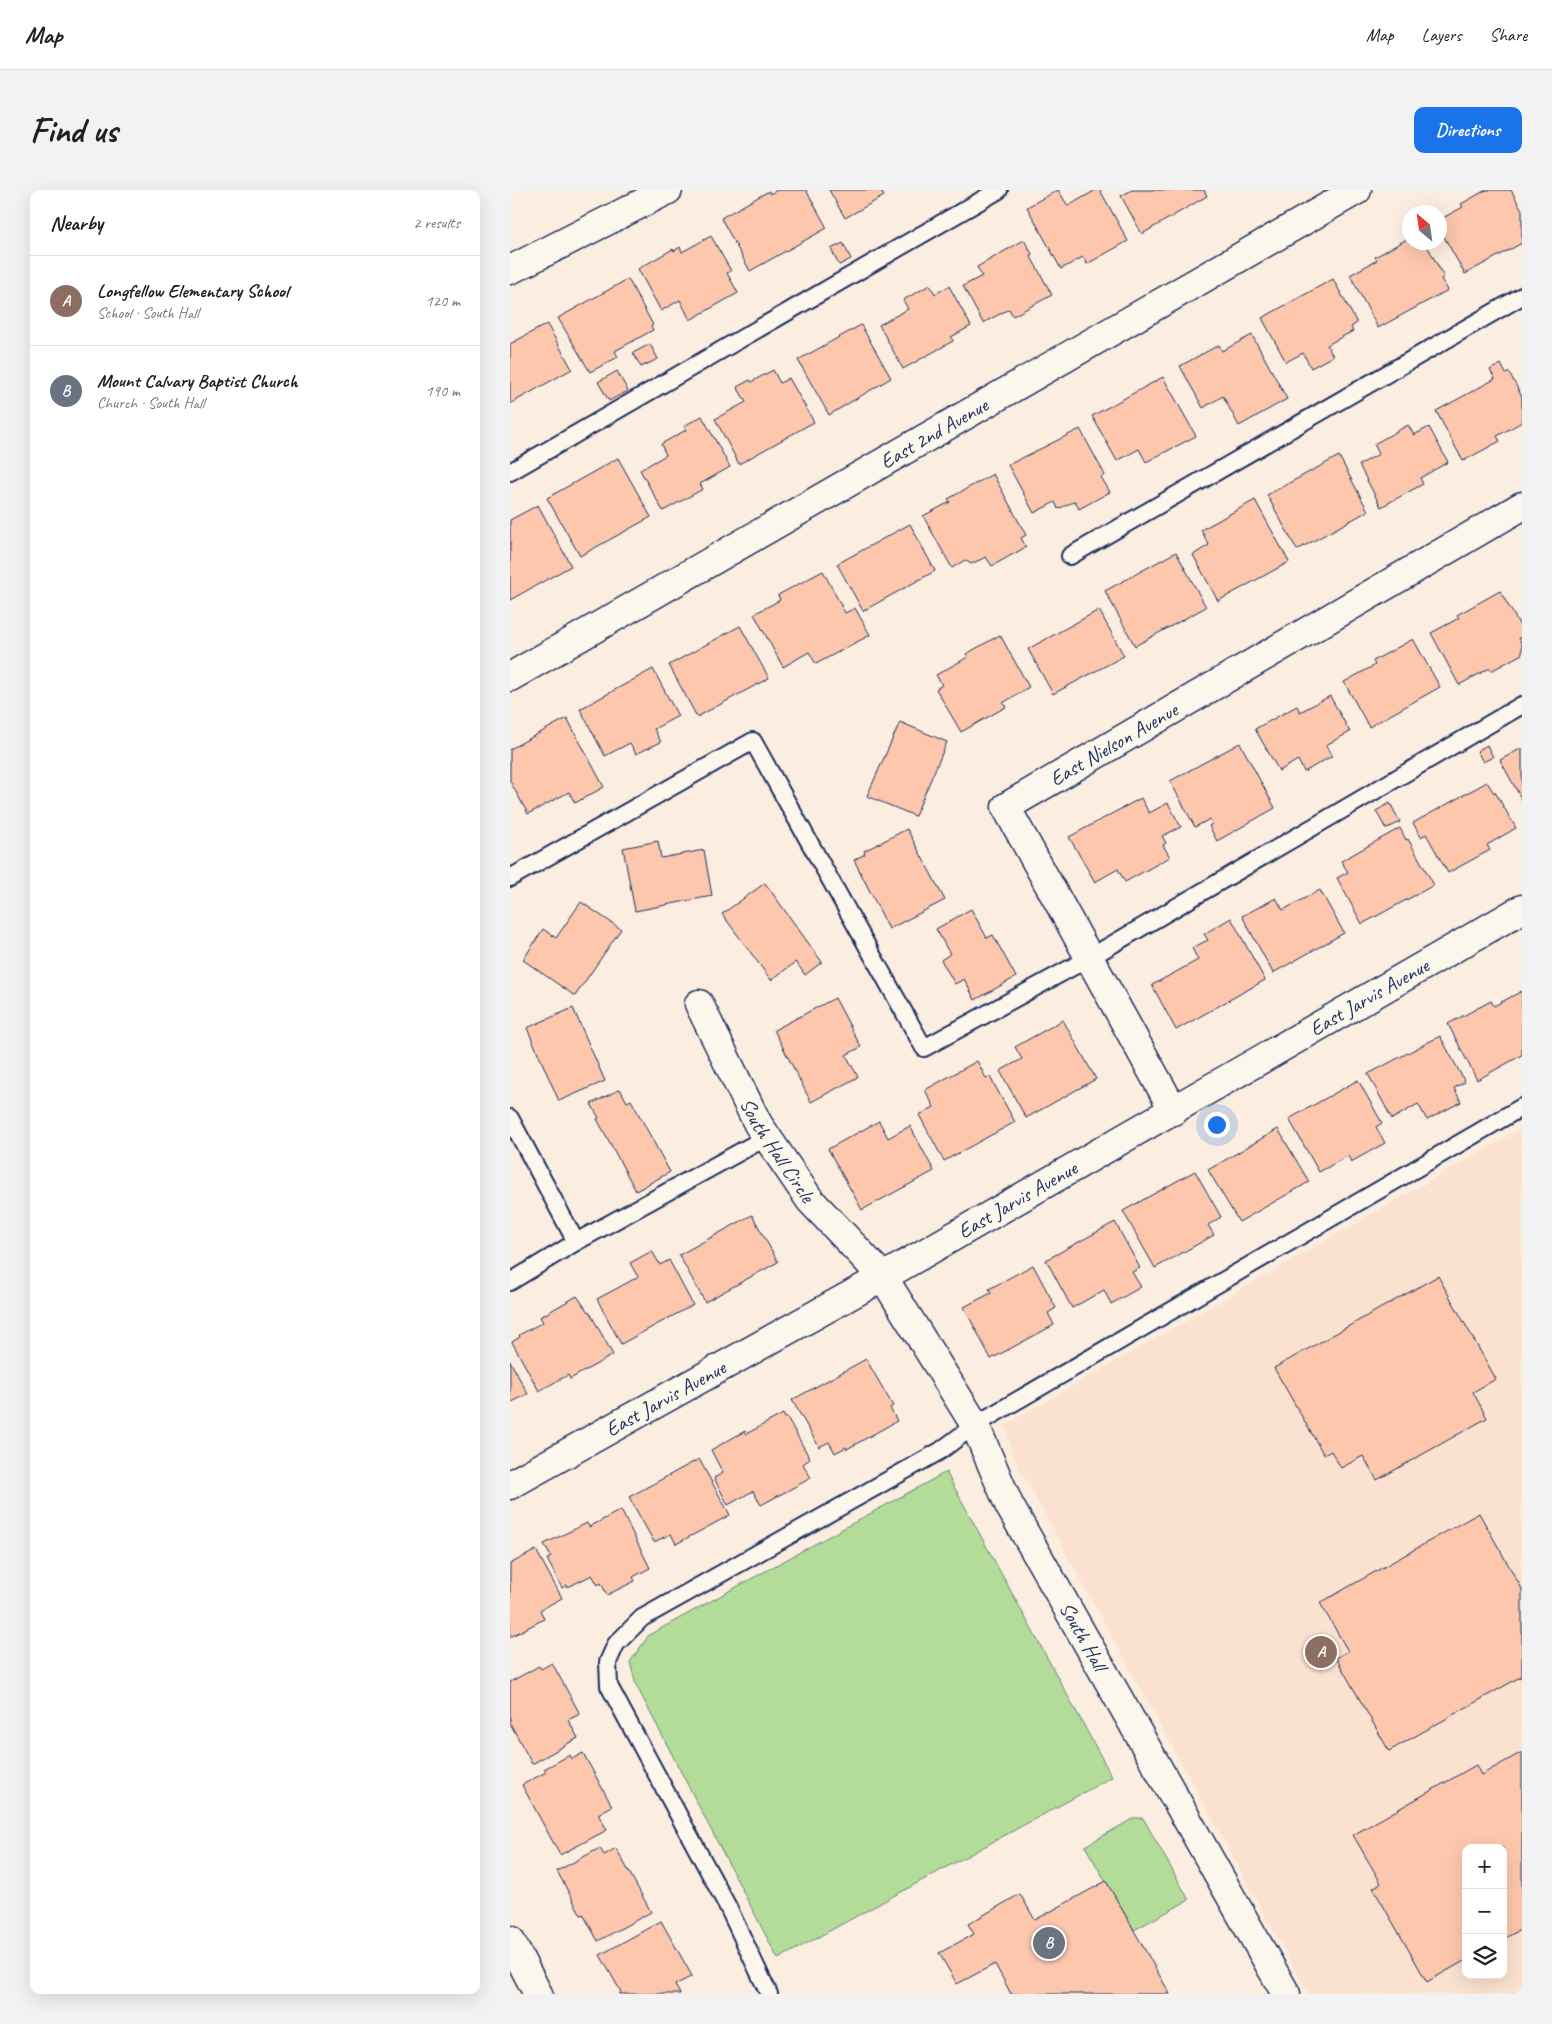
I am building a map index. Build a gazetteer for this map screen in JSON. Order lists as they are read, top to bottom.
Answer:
{
  "streets": {
    "street": [
      "East 2nd Avenue",
      "East Nielson Avenue",
      "East Jarvis Avenue",
      "South Hall Circle",
      "South Hall"
    ]
  },
  "crossings": [
    ["East Nielson Avenue", "East Jarvis Avenue"],
    ["East Jarvis Avenue", "South Hall Circle"],
    ["East Jarvis Avenue", "South Hall"],
    ["South Hall Circle", "South Hall"]
  ],
  "north": "top left",
  "page": {
    "header": "Map",
    "nav": ["Map", "Layers", "Share"],
    "buttons": "Directions",
    "title": "Find us",
    "heading": ["Nearby", "2 results"],
    "list": [
      {
        "mark": "A",
        "name": "Longfellow Elementary School",
        "note": "School · South Hall",
        "value": "120 m"
      },
      {
        "mark": "B",
        "name": "Mount Calvary Baptist Church",
        "note": "Church · South Hall",
        "value": "190 m"
      }
    ],
    "pins": ["A", "B"],
    "map_buttons": ["+", "−"]
  }
}
